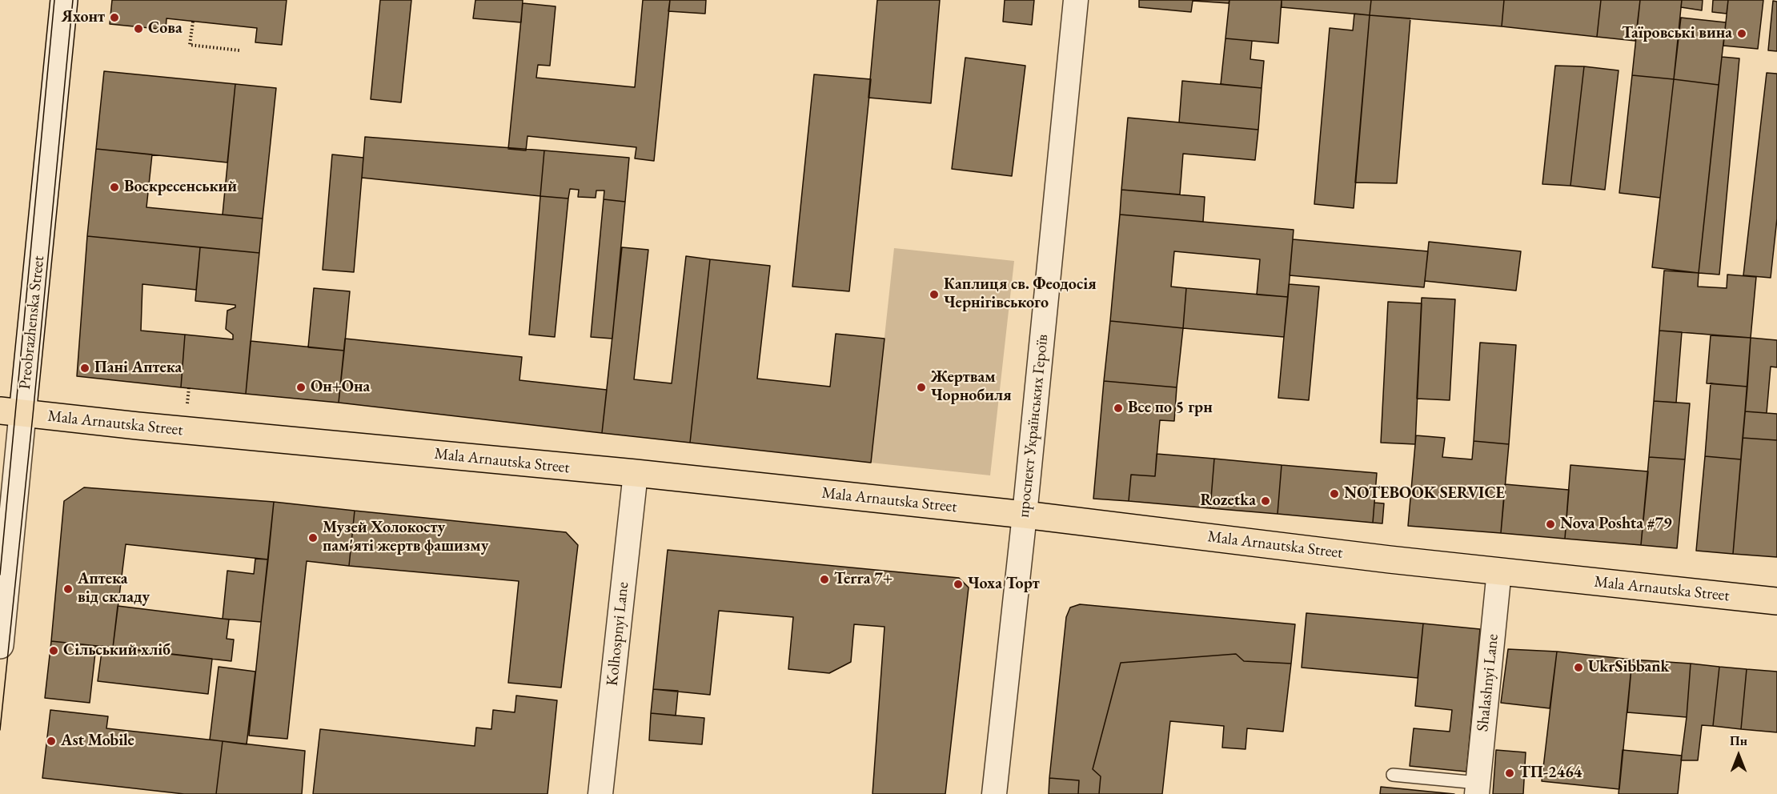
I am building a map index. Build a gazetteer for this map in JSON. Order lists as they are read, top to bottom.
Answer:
{
  "streets": {
    "main road": ["Preobrazhenska Street", "Mala Arnautska Street"],
    "street": ["проспект Українських Героїв", "Kolhospnyi Lane", "Shalashnyi Lane"]
  },
  "crossings": [
    ["Preobrazhenska Street", "Mala Arnautska Street"],
    ["Mala Arnautska Street", "проспект Українських Героїв"],
    ["Mala Arnautska Street", "Kolhospnyi Lane"],
    ["Mala Arnautska Street", "Shalashnyi Lane"]
  ],
  "places": [
    "Яхонт",
    "Сова",
    "Таїровські вина",
    "Воскресенський",
    "Каплиця св. Феодосія Чернігівського",
    "Панi Аптека",
    "Он+Она",
    "Жертвам Чорнобиля",
    "Все по 5 грн",
    "NOTEBOOK SERVICE",
    "Rozetka",
    "Nova Poshta #79",
    "Музей Холокосту пам'яті жертв фашизму",
    "Terra 7+",
    "Чоха Торт",
    "Аптека від складу",
    "Сільський хліб",
    "UkrSibbank",
    "Ast Mobile",
    "ТП-2464"
  ],
  "north": "top"
}
